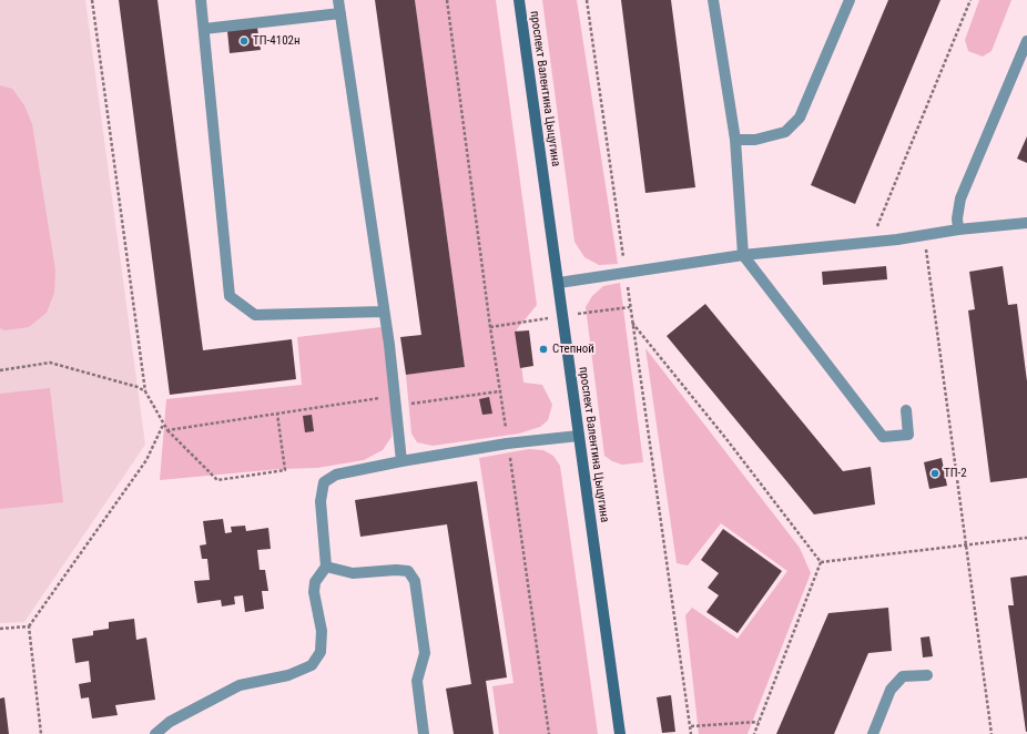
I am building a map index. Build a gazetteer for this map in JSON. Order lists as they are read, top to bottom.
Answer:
{
  "streets": {
    "main road": ["проспект Валентина Цыцугина"]
  },
  "places": ["ТП-4102н", "Степной", "ТП-2"]
}
